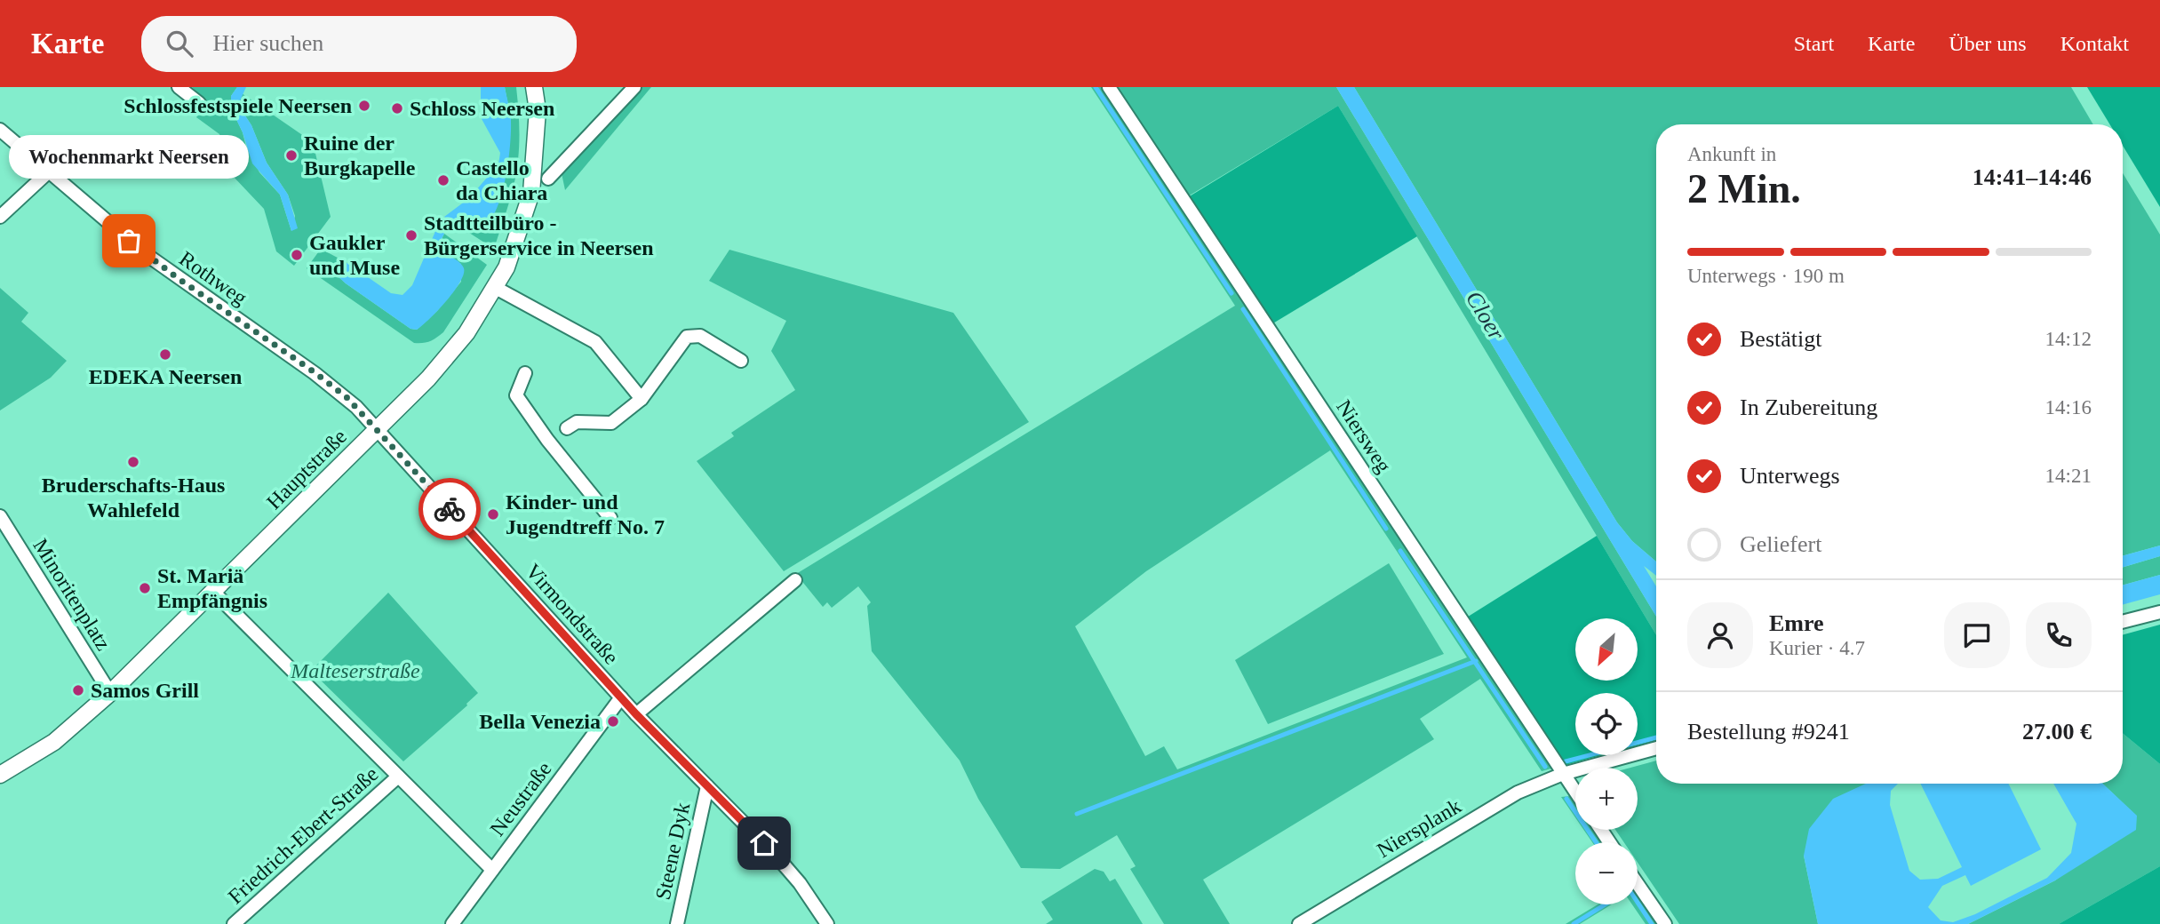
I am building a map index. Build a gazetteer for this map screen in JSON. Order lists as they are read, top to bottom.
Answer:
{
  "streets": {
    "street": [
      "Rothweg",
      "Niersweg",
      "Hauptstraße",
      "Minoritenplatz",
      "Virmondstraße",
      "Neustraße",
      "Niersplank",
      "Friedrich-Ebert-Straße",
      "Steene Dyk"
    ]
  },
  "crossings": [
    ["Rothweg", "Hauptstraße"],
    ["Rothweg", "Virmondstraße"],
    ["Niersweg", "Niersplank"],
    ["Hauptstraße", "Minoritenplatz"],
    ["Hauptstraße", "Virmondstraße"],
    ["Virmondstraße", "Neustraße"],
    ["Virmondstraße", "Steene Dyk"]
  ],
  "water": ["Cloer"],
  "parks": ["Malteserstraße"],
  "places": [
    "Schlossfestspiele Neersen",
    "Schloss Neersen",
    "Ruine der Burgkapelle",
    "Castello da Chiara",
    "Stadtteilbüro - Bürgerservice in Neersen",
    "Wochenmarkt Neersen",
    "Gaukler und Muse",
    "EDEKA Neersen",
    "Bruderschafts-Haus Wahlefeld",
    "Kinder- und Jugendtreff No. 7",
    "St. Mariä Empfängnis",
    "Samos Grill",
    "Bella Venezia"
  ],
  "north": "bottom left",
  "page": {
    "header": "Karte",
    "search": "Hier suchen",
    "nav": [
      "Start",
      "Karte",
      "Über uns",
      "Kontakt"
    ],
    "heading": ["2 Min.", "Ankunft in", "14:41–14:46"],
    "panel": [
      "Emre",
      "Kurier · 4.7",
      "Bestellung #9241",
      "27.00 €"
    ],
    "bubble": "Wochenmarkt Neersen",
    "bar": "Unterwegs · 190 m",
    "list": [
      ["Bestätigt", "14:12"],
      ["In Zubereitung", "14:16"],
      ["Unterwegs", "14:21"],
      "Geliefert"
    ],
    "map_buttons": ["+", "−"]
  }
}
